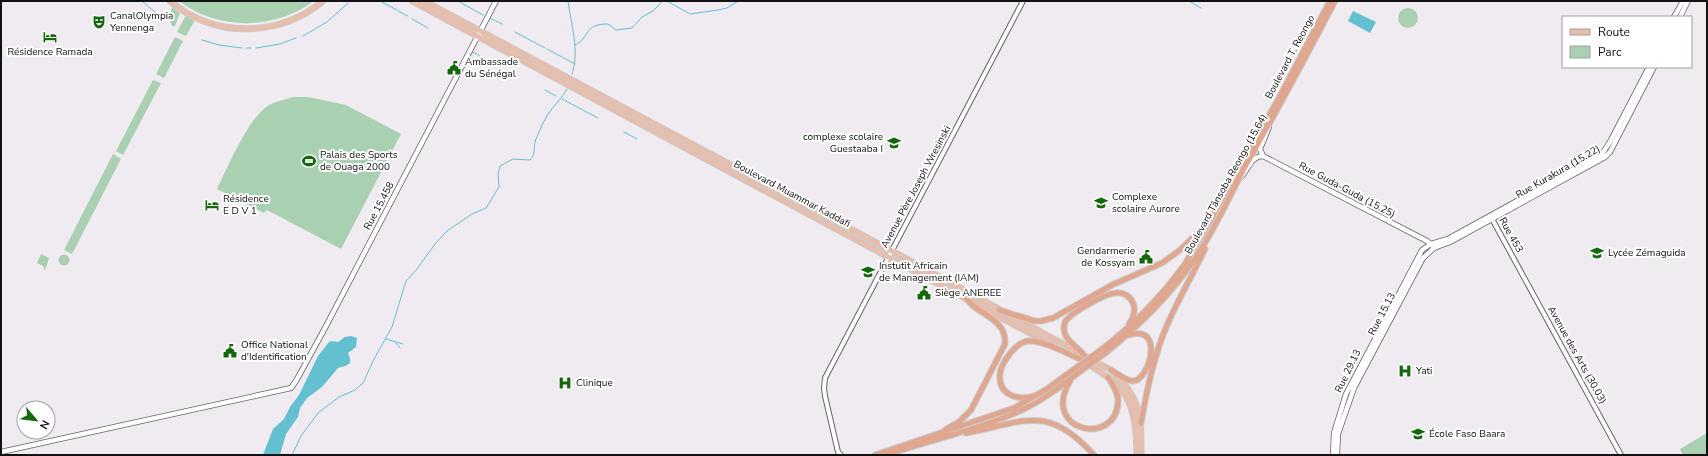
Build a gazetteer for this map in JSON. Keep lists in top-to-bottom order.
{
  "streets": {
    "highway": ["Boulevard T. Reongo", "Boulevard Tânsoba Reongo (15.64)"],
    "main road": [
      "Rue Kurakura (15.22)",
      "Rue Guda-Guda (15.25)",
      "Boulevard Muammar Kaddafi",
      "Rue 15.458",
      "Rue 15.13",
      "Rue 29.13"
    ],
    "street": ["Avenue Père Joseph Wresinski", "Rue 453", "Avenue des Arts (30.03)"]
  },
  "crossings": [
    ["Boulevard T. Reongo", "Boulevard Tânsoba Reongo (15.64)"],
    ["Rue Kurakura (15.22)", "Rue 453"],
    ["Rue Kurakura (15.22)", "Rue 15.13"],
    ["Avenue Père Joseph Wresinski", "Boulevard Muammar Kaddafi"],
    ["Rue Guda-Guda (15.25)", "Rue 15.13"],
    ["Rue Guda-Guda (15.25)", "Rue 29.13"],
    ["Boulevard Muammar Kaddafi", "Rue 15.458"],
    ["Rue 453", "Rue 15.13"],
    ["Rue 453", "Avenue des Arts (30.03)"],
    ["Rue 15.13", "Rue 29.13"]
  ],
  "places": {
    "theatre": ["CanalOlympia Yennenga"],
    "hotel": ["Résidence Ramada", "Résidence E D V 1"],
    "public building": [
      "Ambassade du Sénégal",
      "Gendarmerie de Kossyam",
      "Siège ANEREE",
      "Office National d'Identification"
    ],
    "school or university": [
      "complexe scolaire Guestaaba I",
      "Complexe scolaire Aurore",
      "Lycée Zémaguida",
      "Instutit Africain de Management (IAM)",
      "École Faso Baara"
    ],
    "sports": ["Palais des Sports de Ouaga 2000"],
    "hospital": ["Yati", "Clinique"]
  },
  "legend": ["Route", "Parc"],
  "north": "bottom right"
}
